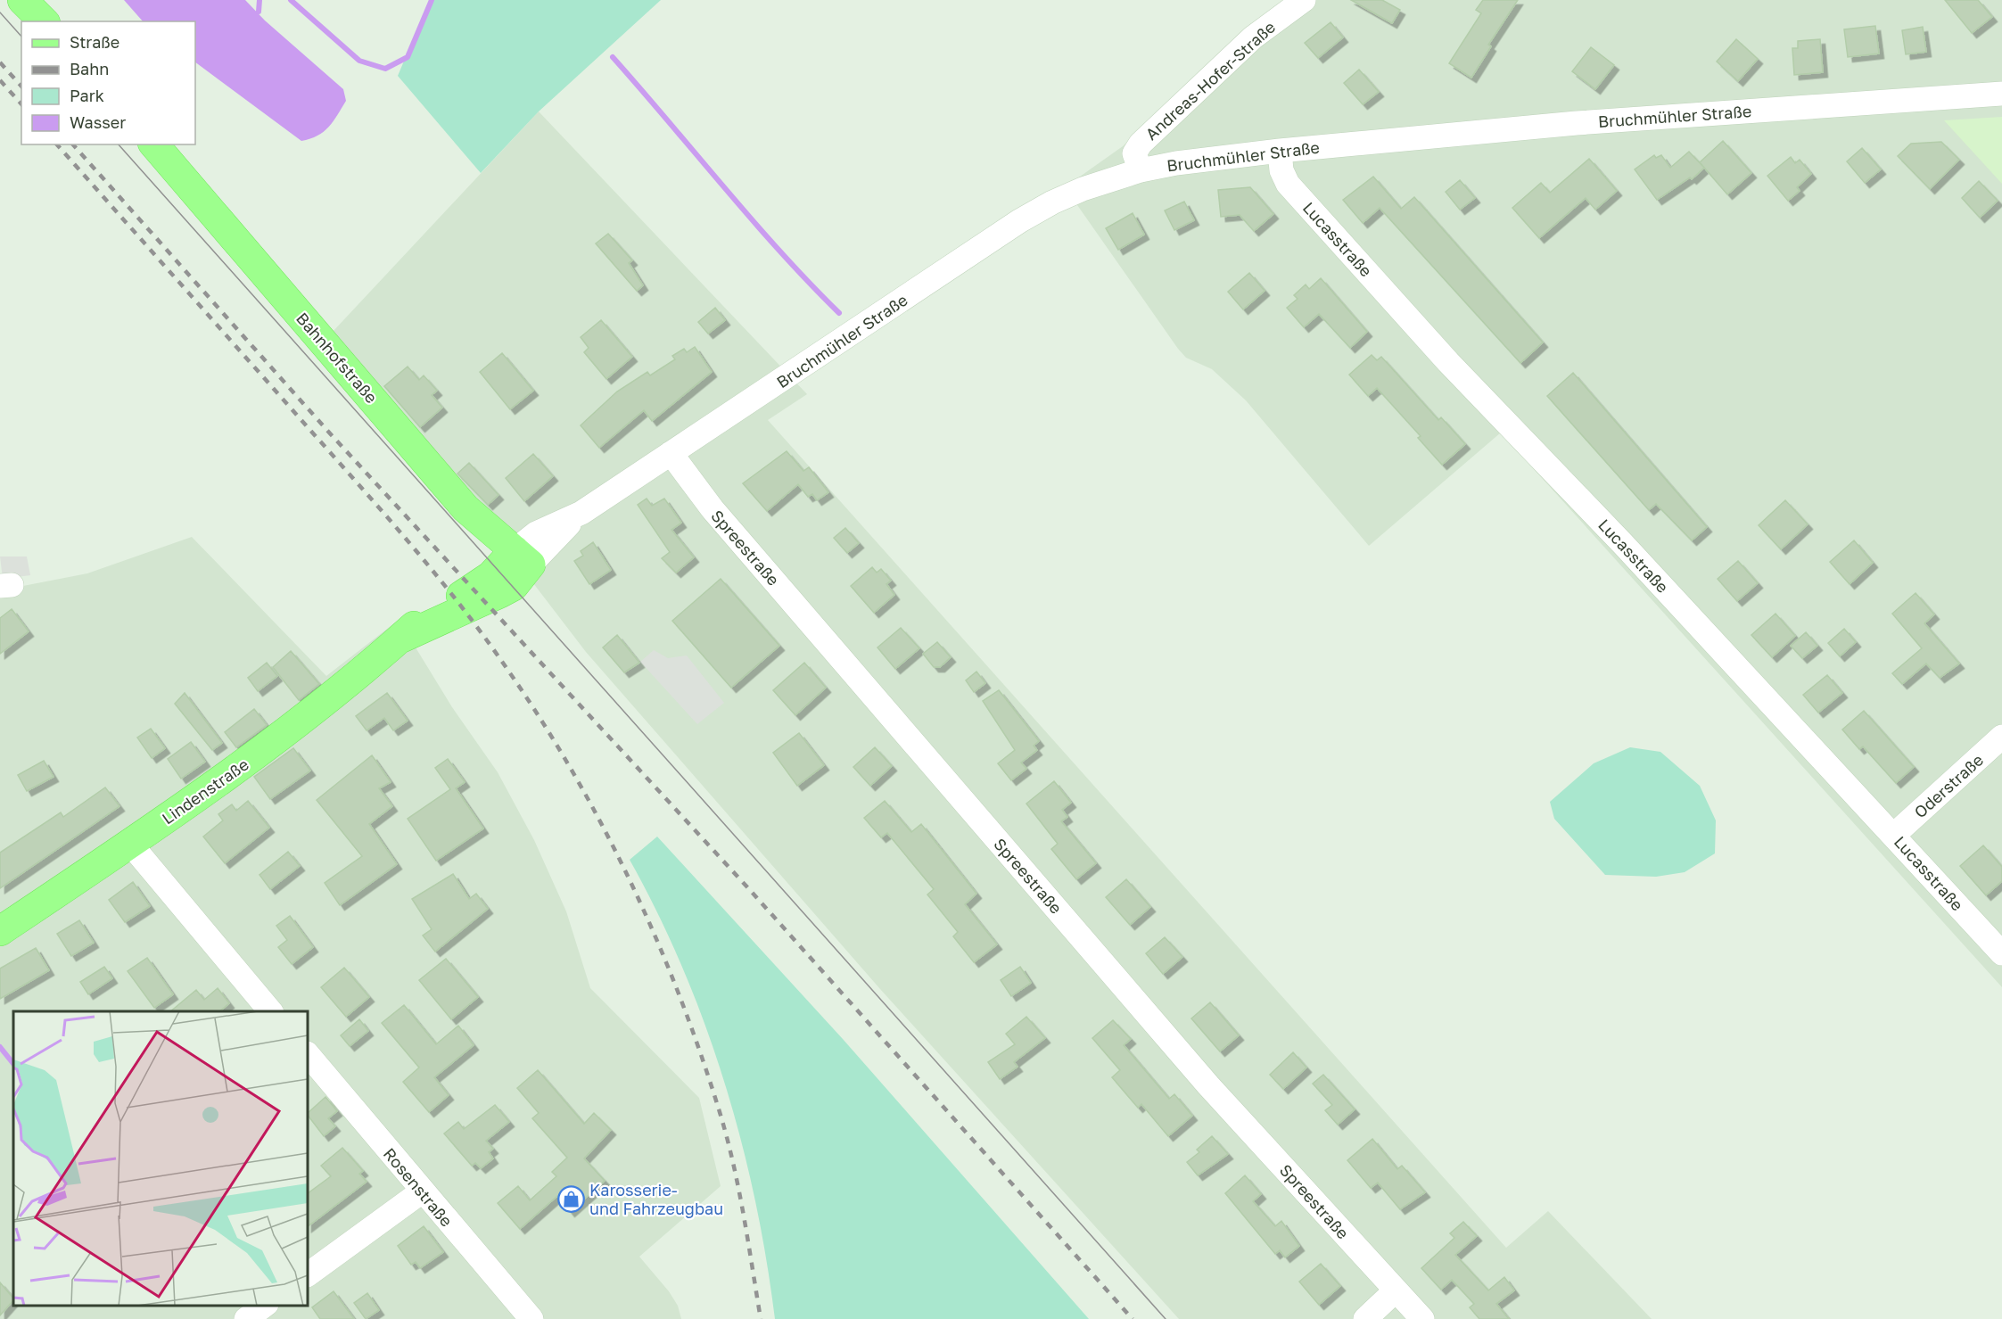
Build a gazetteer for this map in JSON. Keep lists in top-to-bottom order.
{
  "streets": {
    "main road": ["Bahnhofstraße", "Lindenstraße"],
    "street": [
      "Andreas-Hofer-Straße",
      "Bruchmühler Straße",
      "Lucasstraße",
      "Spreestraße",
      "Oderstraße",
      "Rosenstraße"
    ]
  },
  "crossings": [
    ["Andreas-Hofer-Straße", "Bruchmühler Straße"],
    ["Bruchmühler Straße", "Lucasstraße"],
    ["Bruchmühler Straße", "Bahnhofstraße"],
    ["Bruchmühler Straße", "Spreestraße"],
    ["Bruchmühler Straße", "Lindenstraße"],
    ["Lucasstraße", "Oderstraße"],
    ["Bahnhofstraße", "Lindenstraße"]
  ],
  "places": {
    "shop": ["Karosserie- und Fahrzeugbau"]
  },
  "legend": [
    "Straße",
    "Bahn",
    "Park",
    "Wasser"
  ]
}
